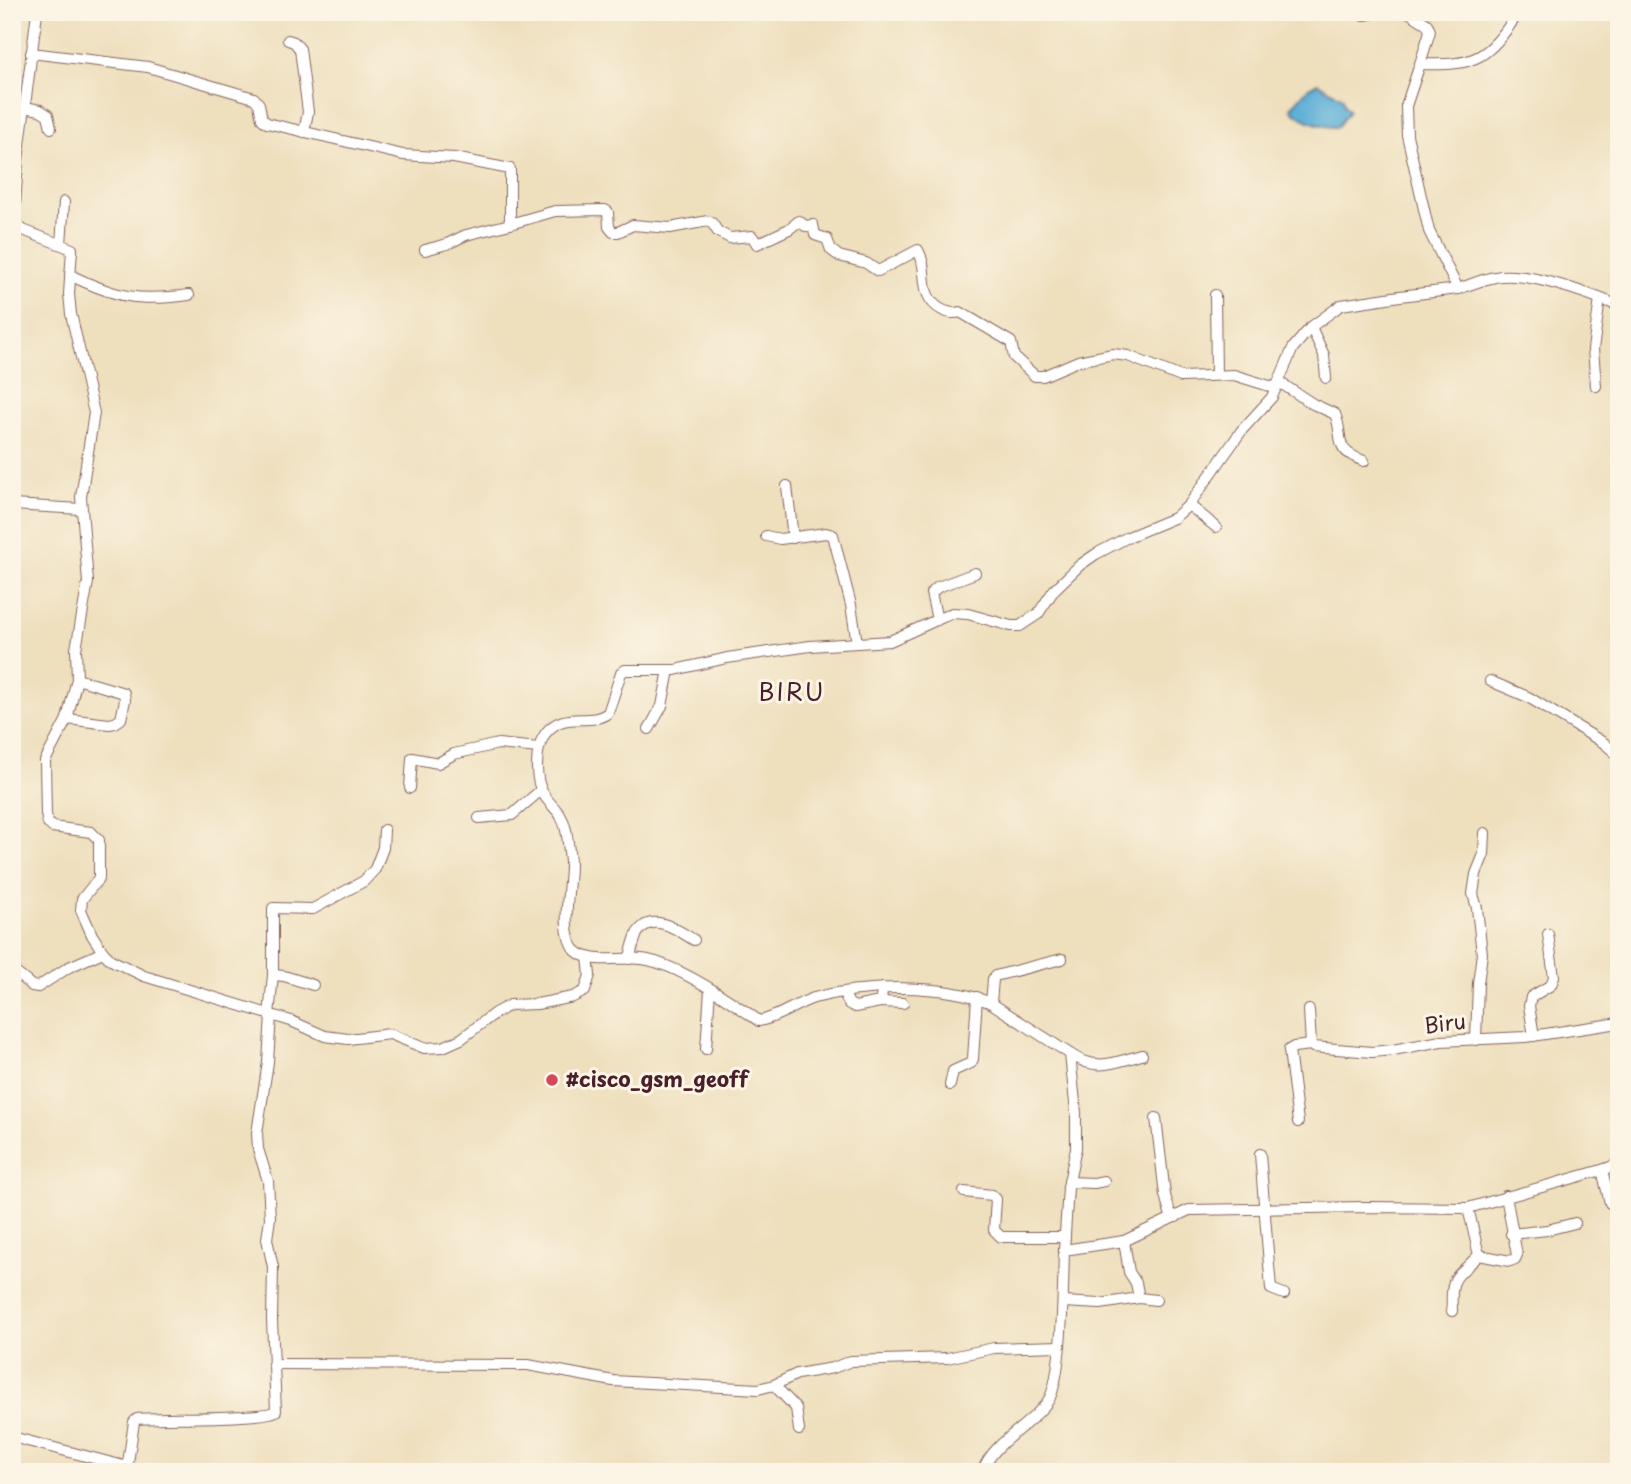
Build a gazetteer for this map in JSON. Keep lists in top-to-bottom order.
{
  "streets": {
    "street": ["Biru"]
  },
  "districts": ["BIRU"],
  "places": ["#cisco_gsm_geoff"]
}
